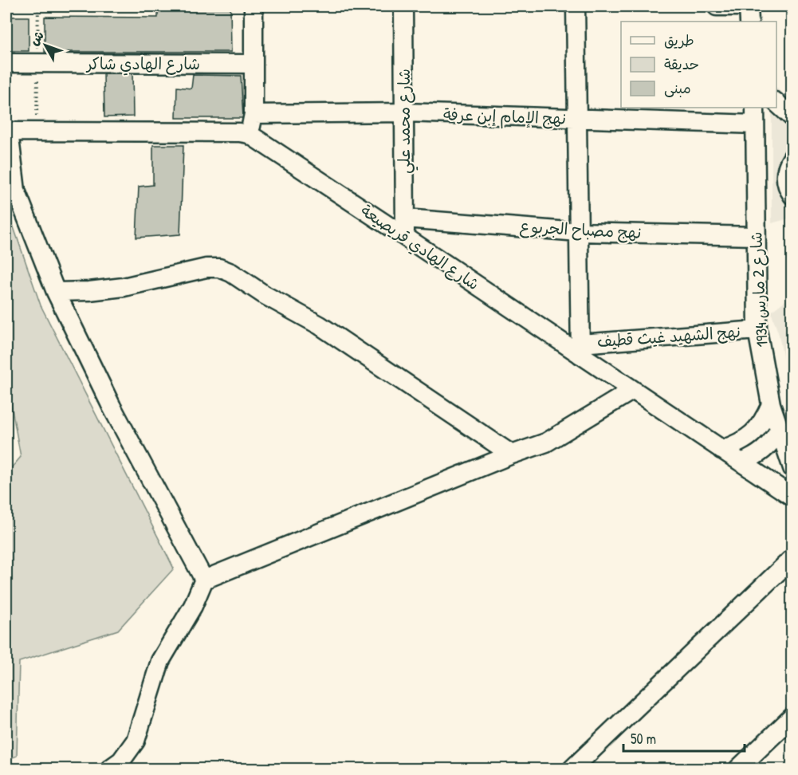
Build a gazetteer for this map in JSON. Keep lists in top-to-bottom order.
{
  "streets": {
    "street": [
      "شارع الهادي شاكر",
      "نهج الإمام إبن عرفة",
      "شارع محمد علي",
      "نهج مصباح الجربوع",
      "شارع الهادي قريصيعة",
      "شارع 2 مارس 1934",
      "نهج الشهيد غيث قطيف"
    ]
  },
  "crossings": [
    ["نهج الإمام إبن عرفة", "شارع محمد علي"],
    ["نهج الإمام إبن عرفة", "شارع 2 مارس 1934"],
    ["شارع محمد علي", "نهج مصباح الجربوع"],
    ["شارع محمد علي", "شارع الهادي قريصيعة"],
    ["نهج مصباح الجربوع", "شارع 2 مارس 1934"],
    ["شارع الهادي قريصيعة", "نهج الشهيد غيث قطيف"],
    ["شارع 2 مارس 1934", "نهج الشهيد غيث قطيف"]
  ],
  "legend": ["طريق", "حديقة", "مبنى"],
  "scale_bar": "50 m",
  "north": "top left"
}
